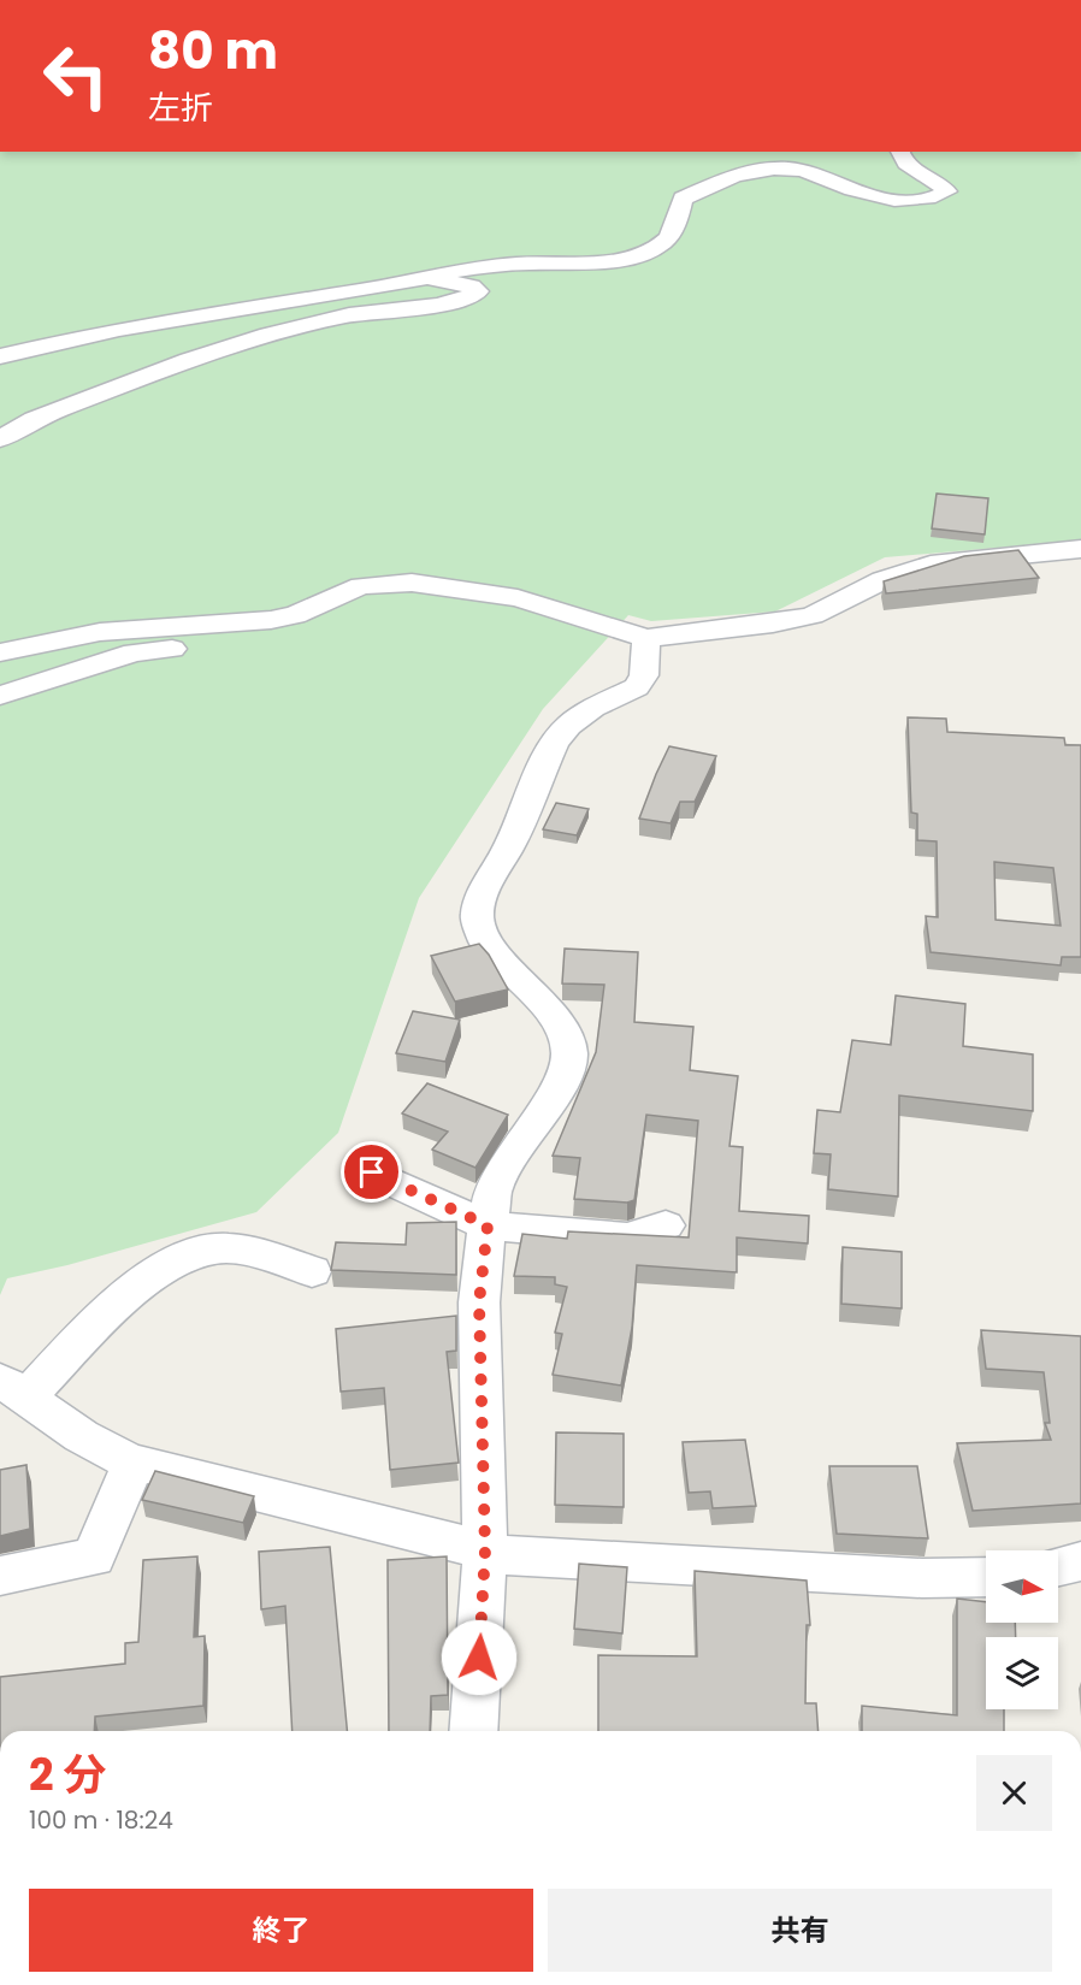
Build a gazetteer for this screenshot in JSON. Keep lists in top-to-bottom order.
{
  "north": "right",
  "page": {
    "turn": ["80 m", "左折"],
    "heading": ["2 分", "100 m · 18:24"],
    "buttons": ["終了", "共有"]
  }
}
